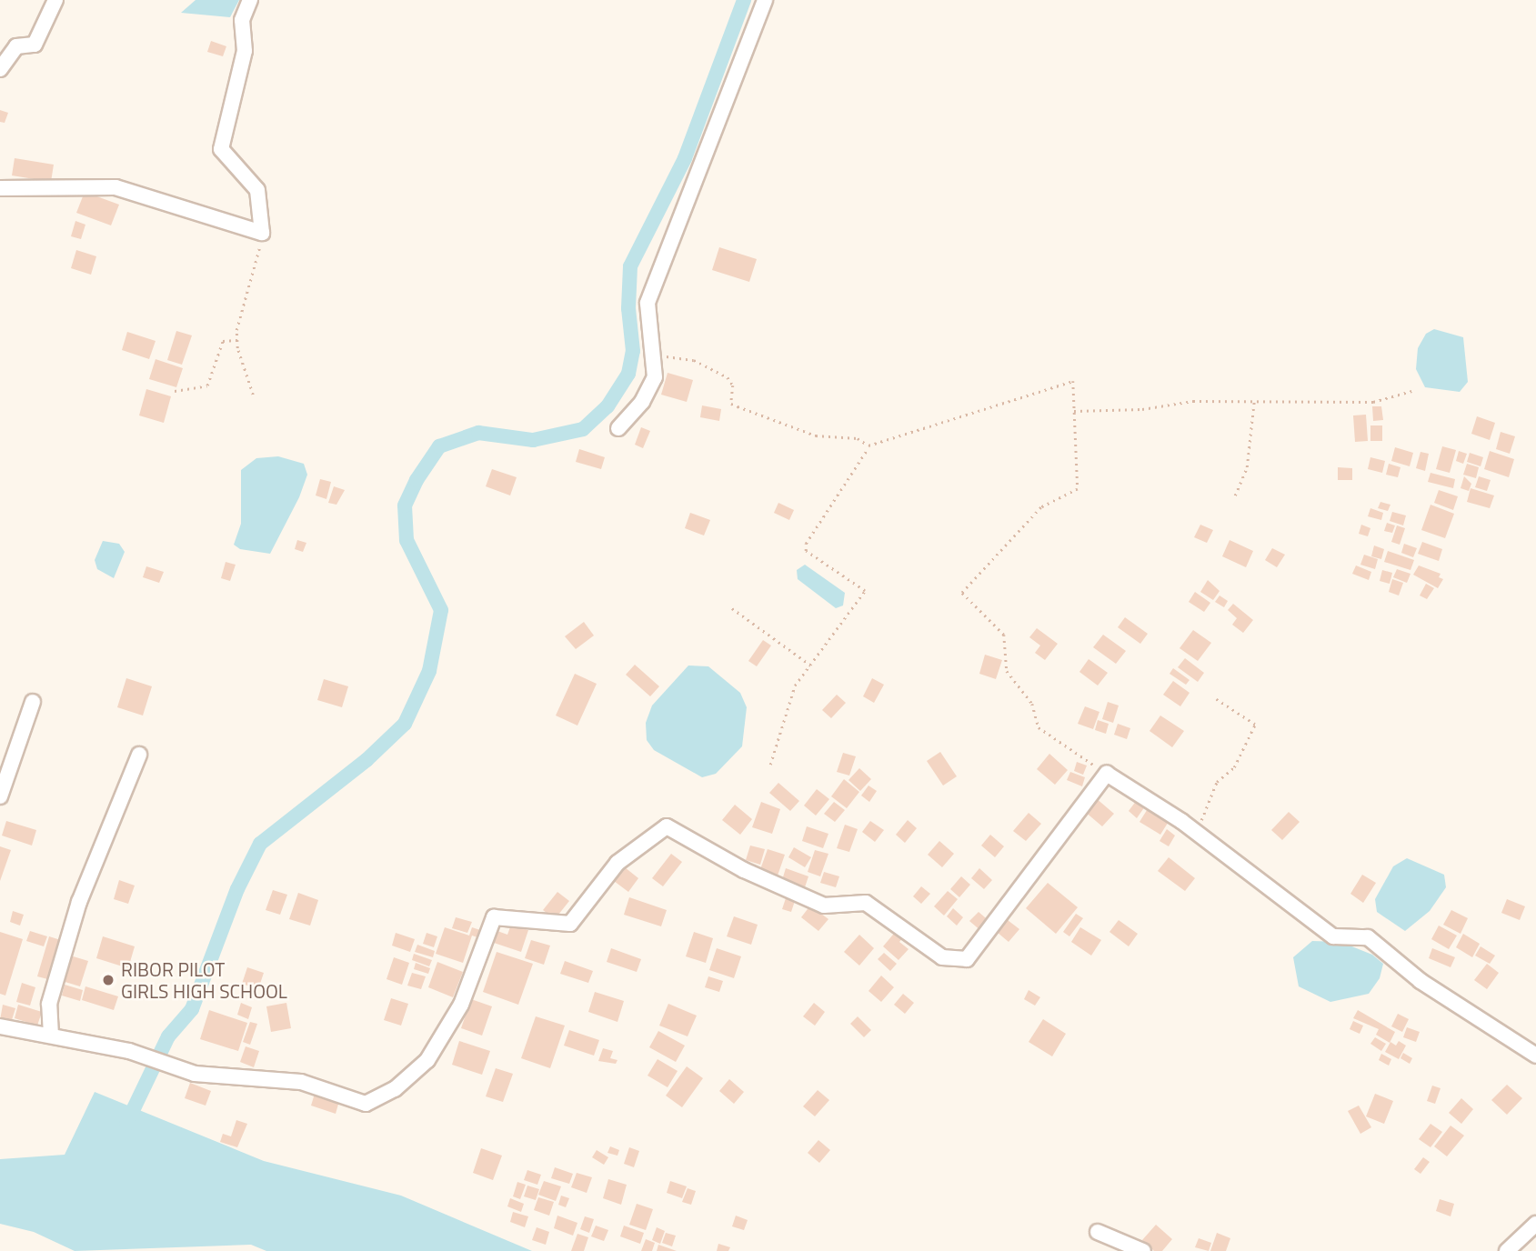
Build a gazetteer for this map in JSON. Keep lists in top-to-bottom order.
{
  "places": ["RIBOR PILOT GIRLS HIGH SCHOOL"]
}
